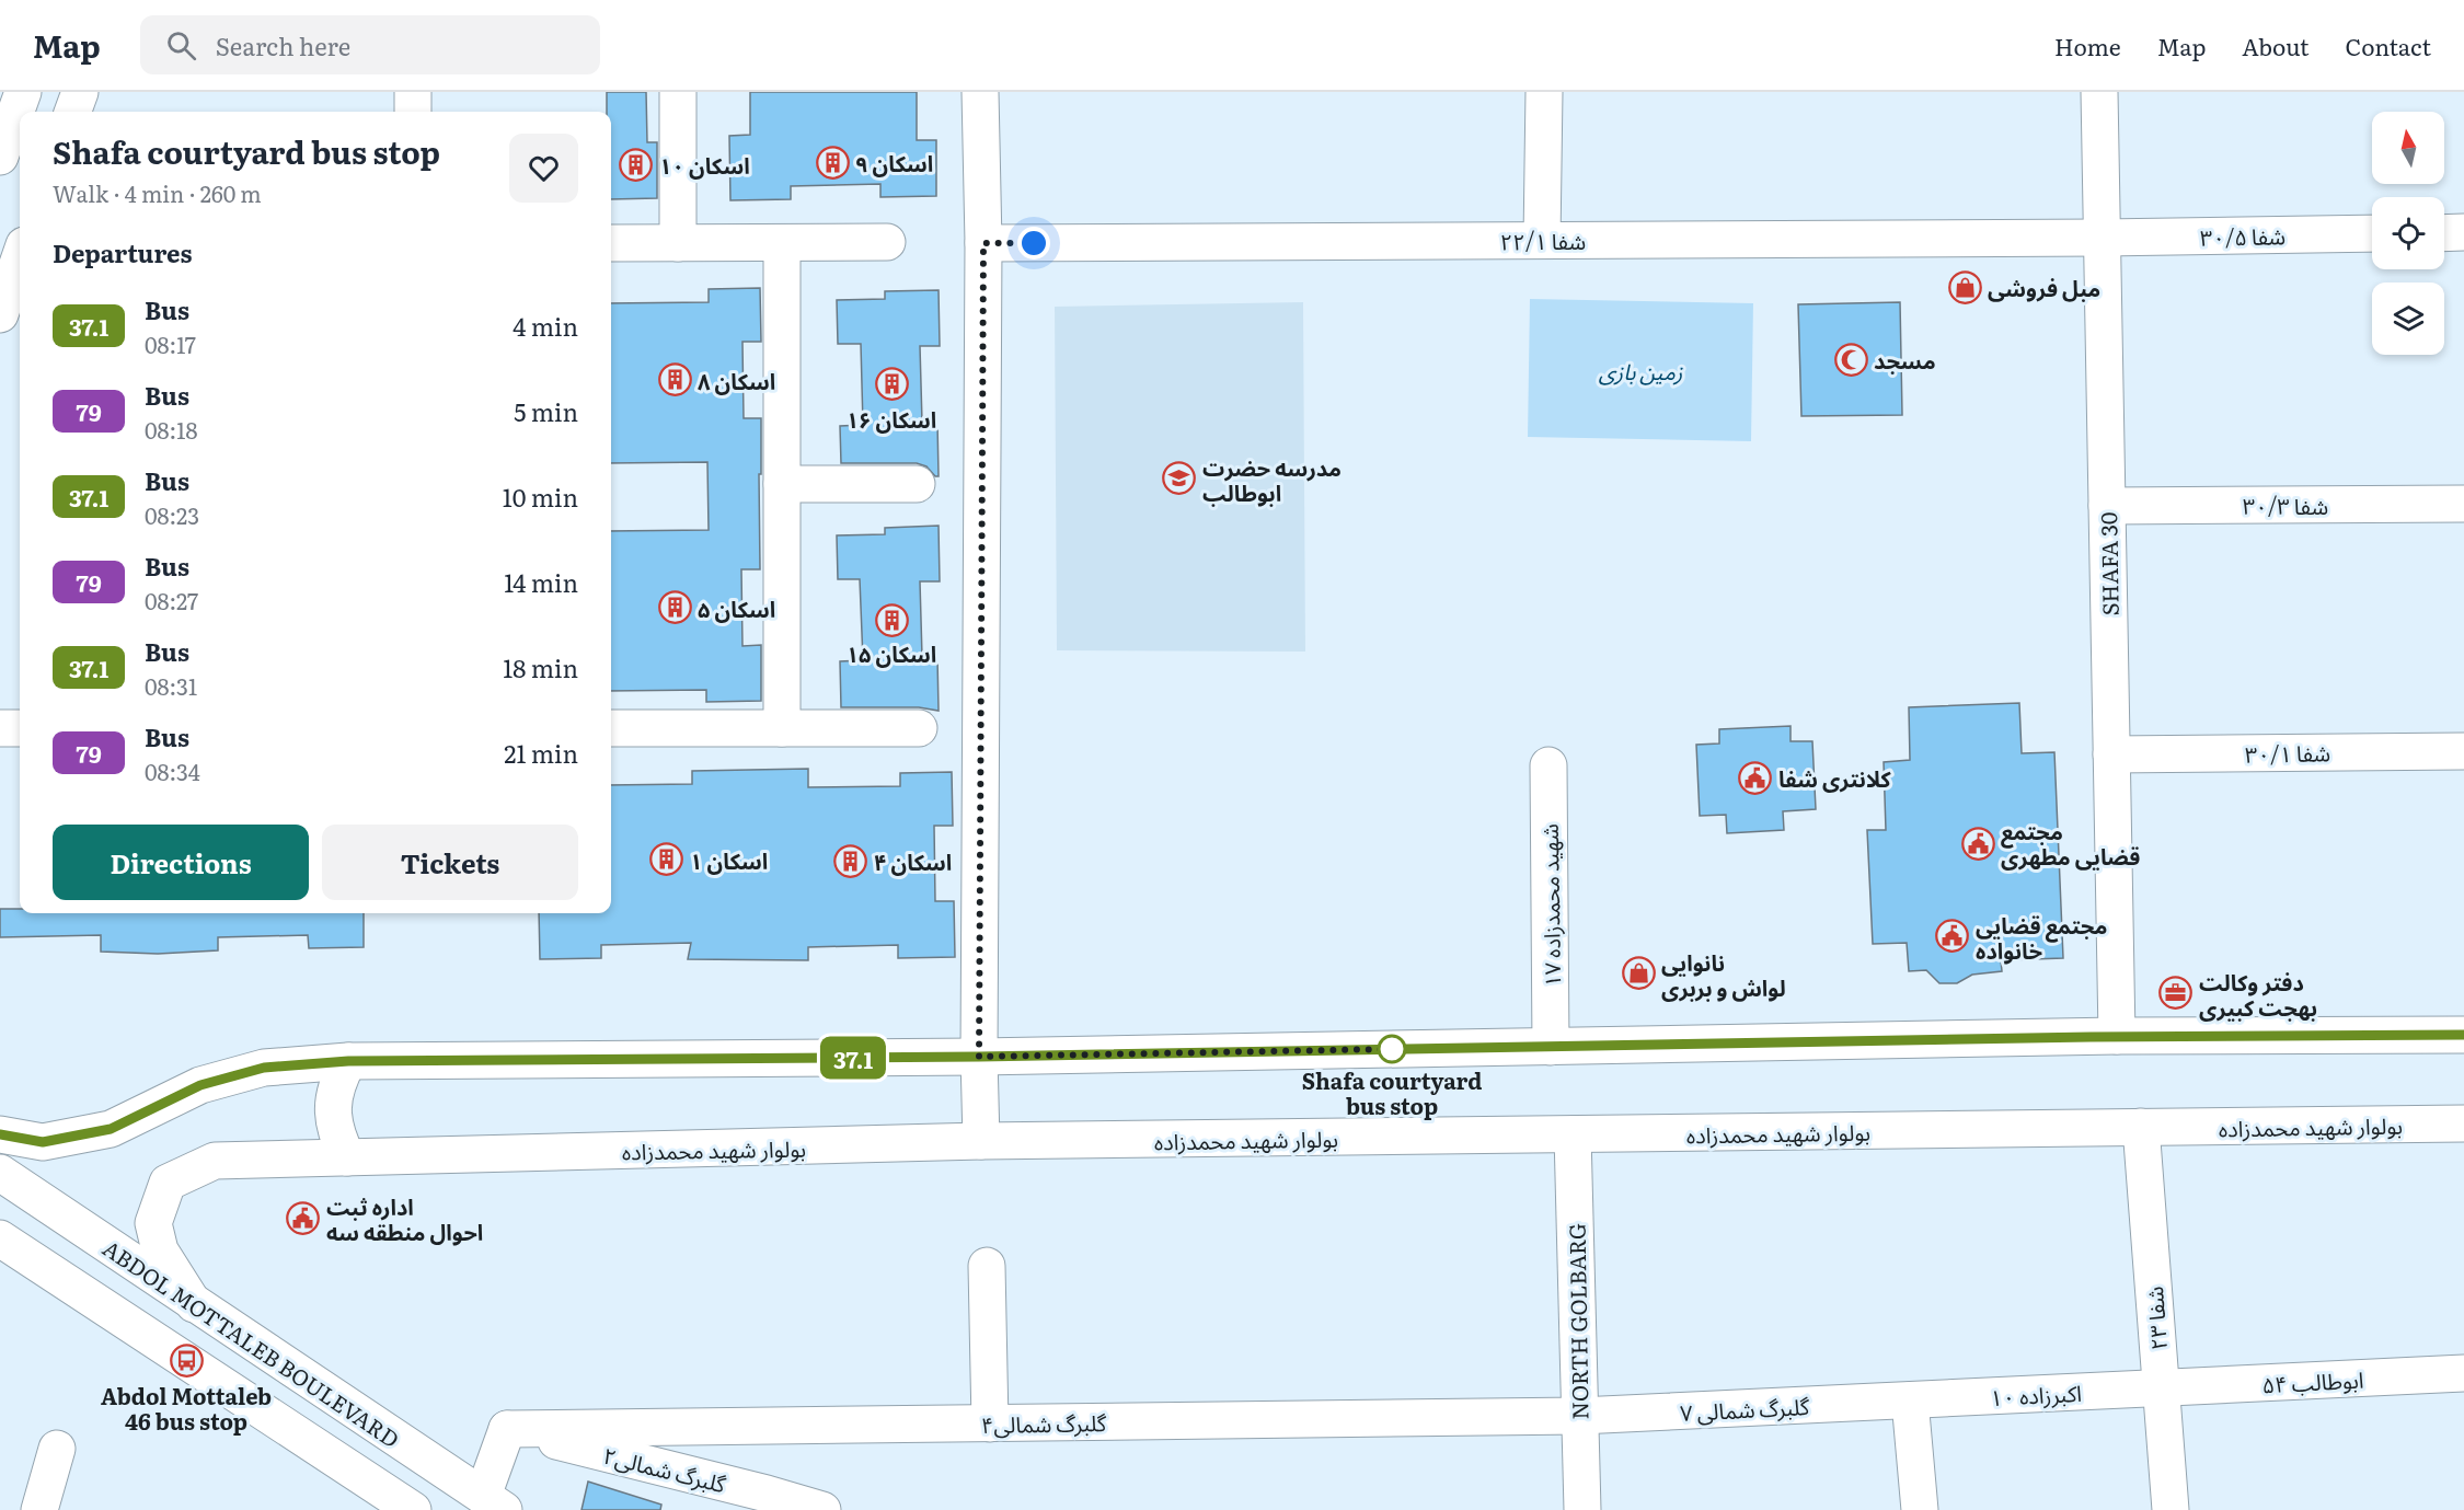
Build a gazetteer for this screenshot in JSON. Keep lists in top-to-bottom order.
{
  "streets": {
    "street": [
      "۳۰/۵ شفا",
      "۲۲/۱ شفا",
      "۳۰/۳ شفا",
      "SHAFA 30",
      "شفا ۳۰/۱",
      "شهید محمدزاده ۱۷",
      "بولوار شهید محمدزاده",
      "شفا ۲۳",
      "NORTH GOLBARG",
      "ABDOL MOTTALEB BOULEVARD",
      "ابوطالب ۵۴",
      "اکبرزاده ۱۰",
      "گلبرگ شمالی ۷",
      "گلبرگ شمالی۴",
      "گلبرگ شمالی۲"
    ]
  },
  "crossings": [
    ["۳۰/۵ شفا", "۲۲/۱ شفا"],
    ["۳۰/۵ شفا", "SHAFA 30"],
    ["۲۲/۱ شفا", "SHAFA 30"],
    ["۳۰/۳ شفا", "SHAFA 30"],
    ["SHAFA 30", "شفا ۳۰/۱"],
    ["بولوار شهید محمدزاده", "شفا ۲۳"],
    ["بولوار شهید محمدزاده", "NORTH GOLBARG"],
    ["بولوار شهید محمدزاده", "ABDOL MOTTALEB BOULEVARD"],
    ["شفا ۲۳", "ابوطالب ۵۴"],
    ["شفا ۲۳", "اکبرزاده ۱۰"],
    ["NORTH GOLBARG", "گلبرگ شمالی ۷"],
    ["NORTH GOLBARG", "گلبرگ شمالی۴"],
    ["ابوطالب ۵۴", "اکبرزاده ۱۰"],
    ["اکبرزاده ۱۰", "گلبرگ شمالی ۷"],
    ["گلبرگ شمالی ۷", "گلبرگ شمالی۴"],
    ["گلبرگ شمالی۴", "گلبرگ شمالی۲"]
  ],
  "parks": ["زمین بازی"],
  "places": {
    "building": [
      "اسکان ۹",
      "اسکان ۱۰",
      "اسکان ۸",
      "اسکان ۱۶",
      "اسکان ۵",
      "اسکان ۱۵",
      "اسکان ۱",
      "اسکان ۴"
    ],
    "shop": ["مبل فروشی", "نانوایی لواش و بربری"],
    "mosque": ["مسجد"],
    "school or university": ["مدرسه حضرت ابوطالب"],
    "public building": [
      "کلانتری شفا",
      "مجتمع قضایی مطهری",
      "مجتمع قضایی خانواده",
      "اداره ثبت احوال منطقه سه"
    ],
    "office": ["دفتر وکالت بهجت کبیری"],
    "other": ["Shafa courtyard bus stop"],
    "bus stop": ["Abdol Mottaleb 46 bus stop"]
  },
  "lines": ["bus line 37.1"],
  "north": "top",
  "page": {
    "header": "Map",
    "search": "Search here",
    "nav": [
      "Home",
      "Map",
      "About",
      "Contact"
    ],
    "on_map": "37.1",
    "heading": [
      ["Shafa courtyard bus stop", "Walk · 4 min · 260 m"],
      "Departures"
    ],
    "list": [
      {
        "mark": "37.1",
        "name": "Bus",
        "note": "08:17",
        "value": "4 min"
      },
      {
        "mark": "79",
        "name": "Bus",
        "note": "08:18",
        "value": "5 min"
      },
      {
        "mark": "37.1",
        "name": "Bus",
        "note": "08:23",
        "value": "10 min"
      },
      {
        "mark": "79",
        "name": "Bus",
        "note": "08:27",
        "value": "14 min"
      },
      {
        "mark": "37.1",
        "name": "Bus",
        "note": "08:31",
        "value": "18 min"
      },
      {
        "mark": "79",
        "name": "Bus",
        "note": "08:34",
        "value": "21 min"
      }
    ],
    "buttons": ["Directions", "Tickets"]
  }
}
